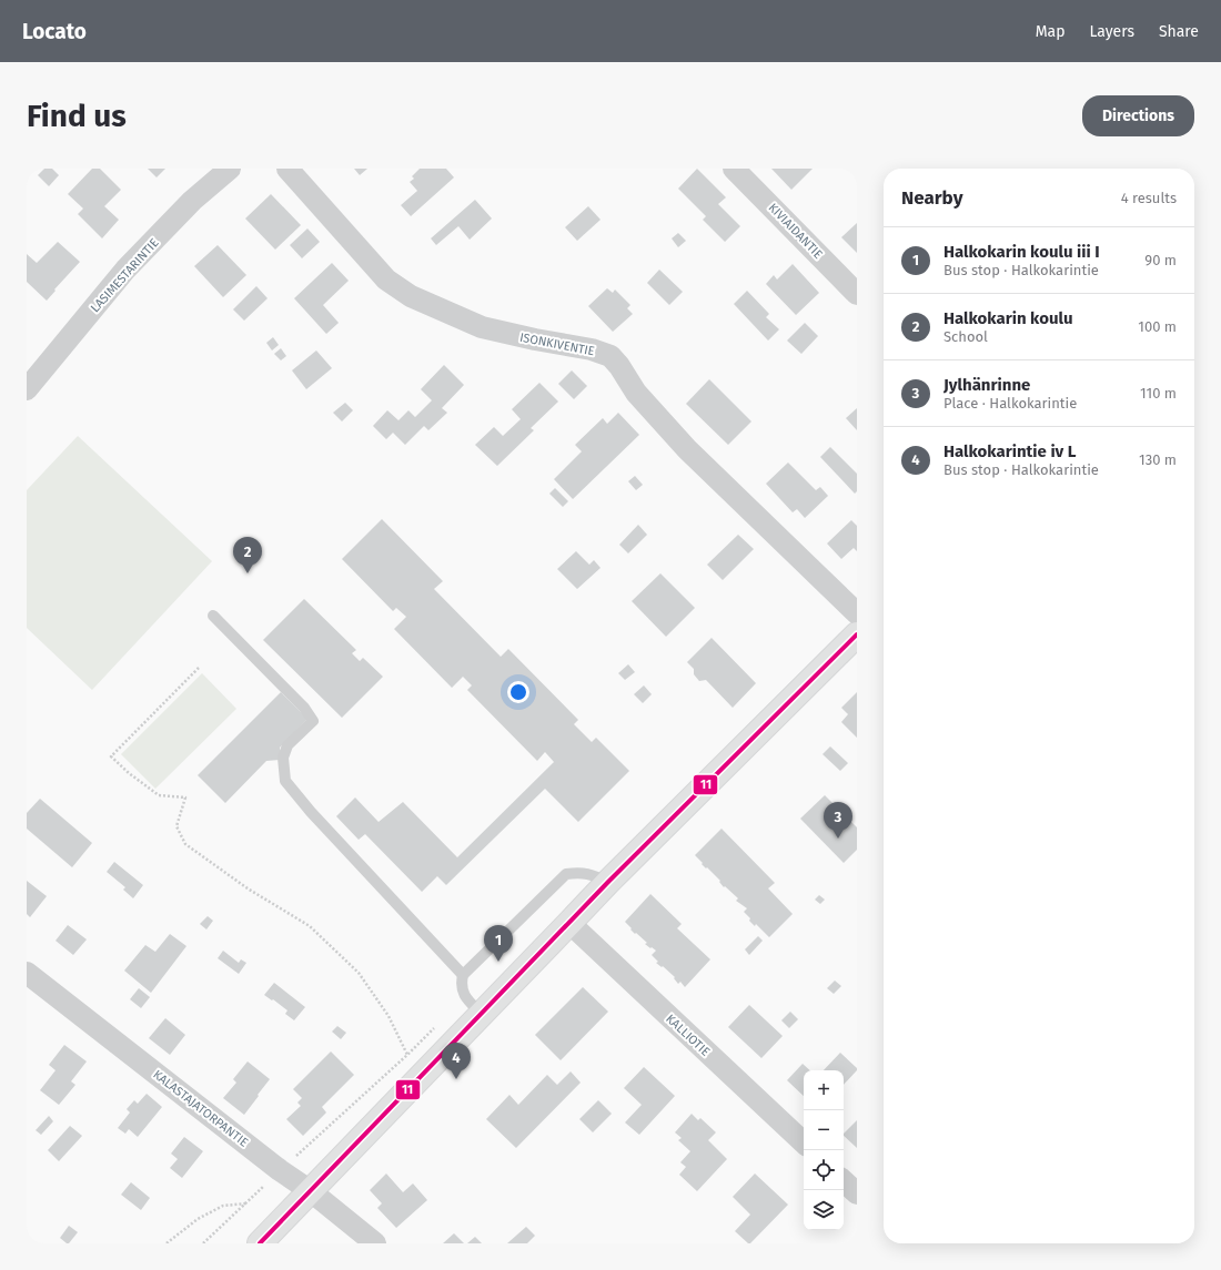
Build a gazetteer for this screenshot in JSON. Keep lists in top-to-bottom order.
{
  "streets": {
    "street": [
      "KIVIAIDANTIE",
      "LASIMESTARINTIE",
      "ISONKIVENTIE",
      "KALLIOTIE",
      "KALASTAJATORPANTIE"
    ]
  },
  "lines": ["transit line 11"],
  "page": {
    "header": "Locato",
    "nav": ["Map", "Layers", "Share"],
    "buttons": "Directions",
    "title": "Find us",
    "heading": ["Nearby", "4 results"],
    "list": [
      {
        "mark": "1",
        "name": "Halkokarin koulu iii I",
        "note": "Bus stop · Halkokarintie",
        "value": "90 m"
      },
      {
        "mark": "2",
        "name": "Halkokarin koulu",
        "note": "School",
        "value": "100 m"
      },
      {
        "mark": "3",
        "name": "Jylhänrinne",
        "note": "Place · Halkokarintie",
        "value": "110 m"
      },
      {
        "mark": "4",
        "name": "Halkokarintie iv L",
        "note": "Bus stop · Halkokarintie",
        "value": "130 m"
      }
    ],
    "pins": [
      "2",
      "3",
      "1",
      "4"
    ],
    "map_buttons": ["+", "−"]
  }
}
